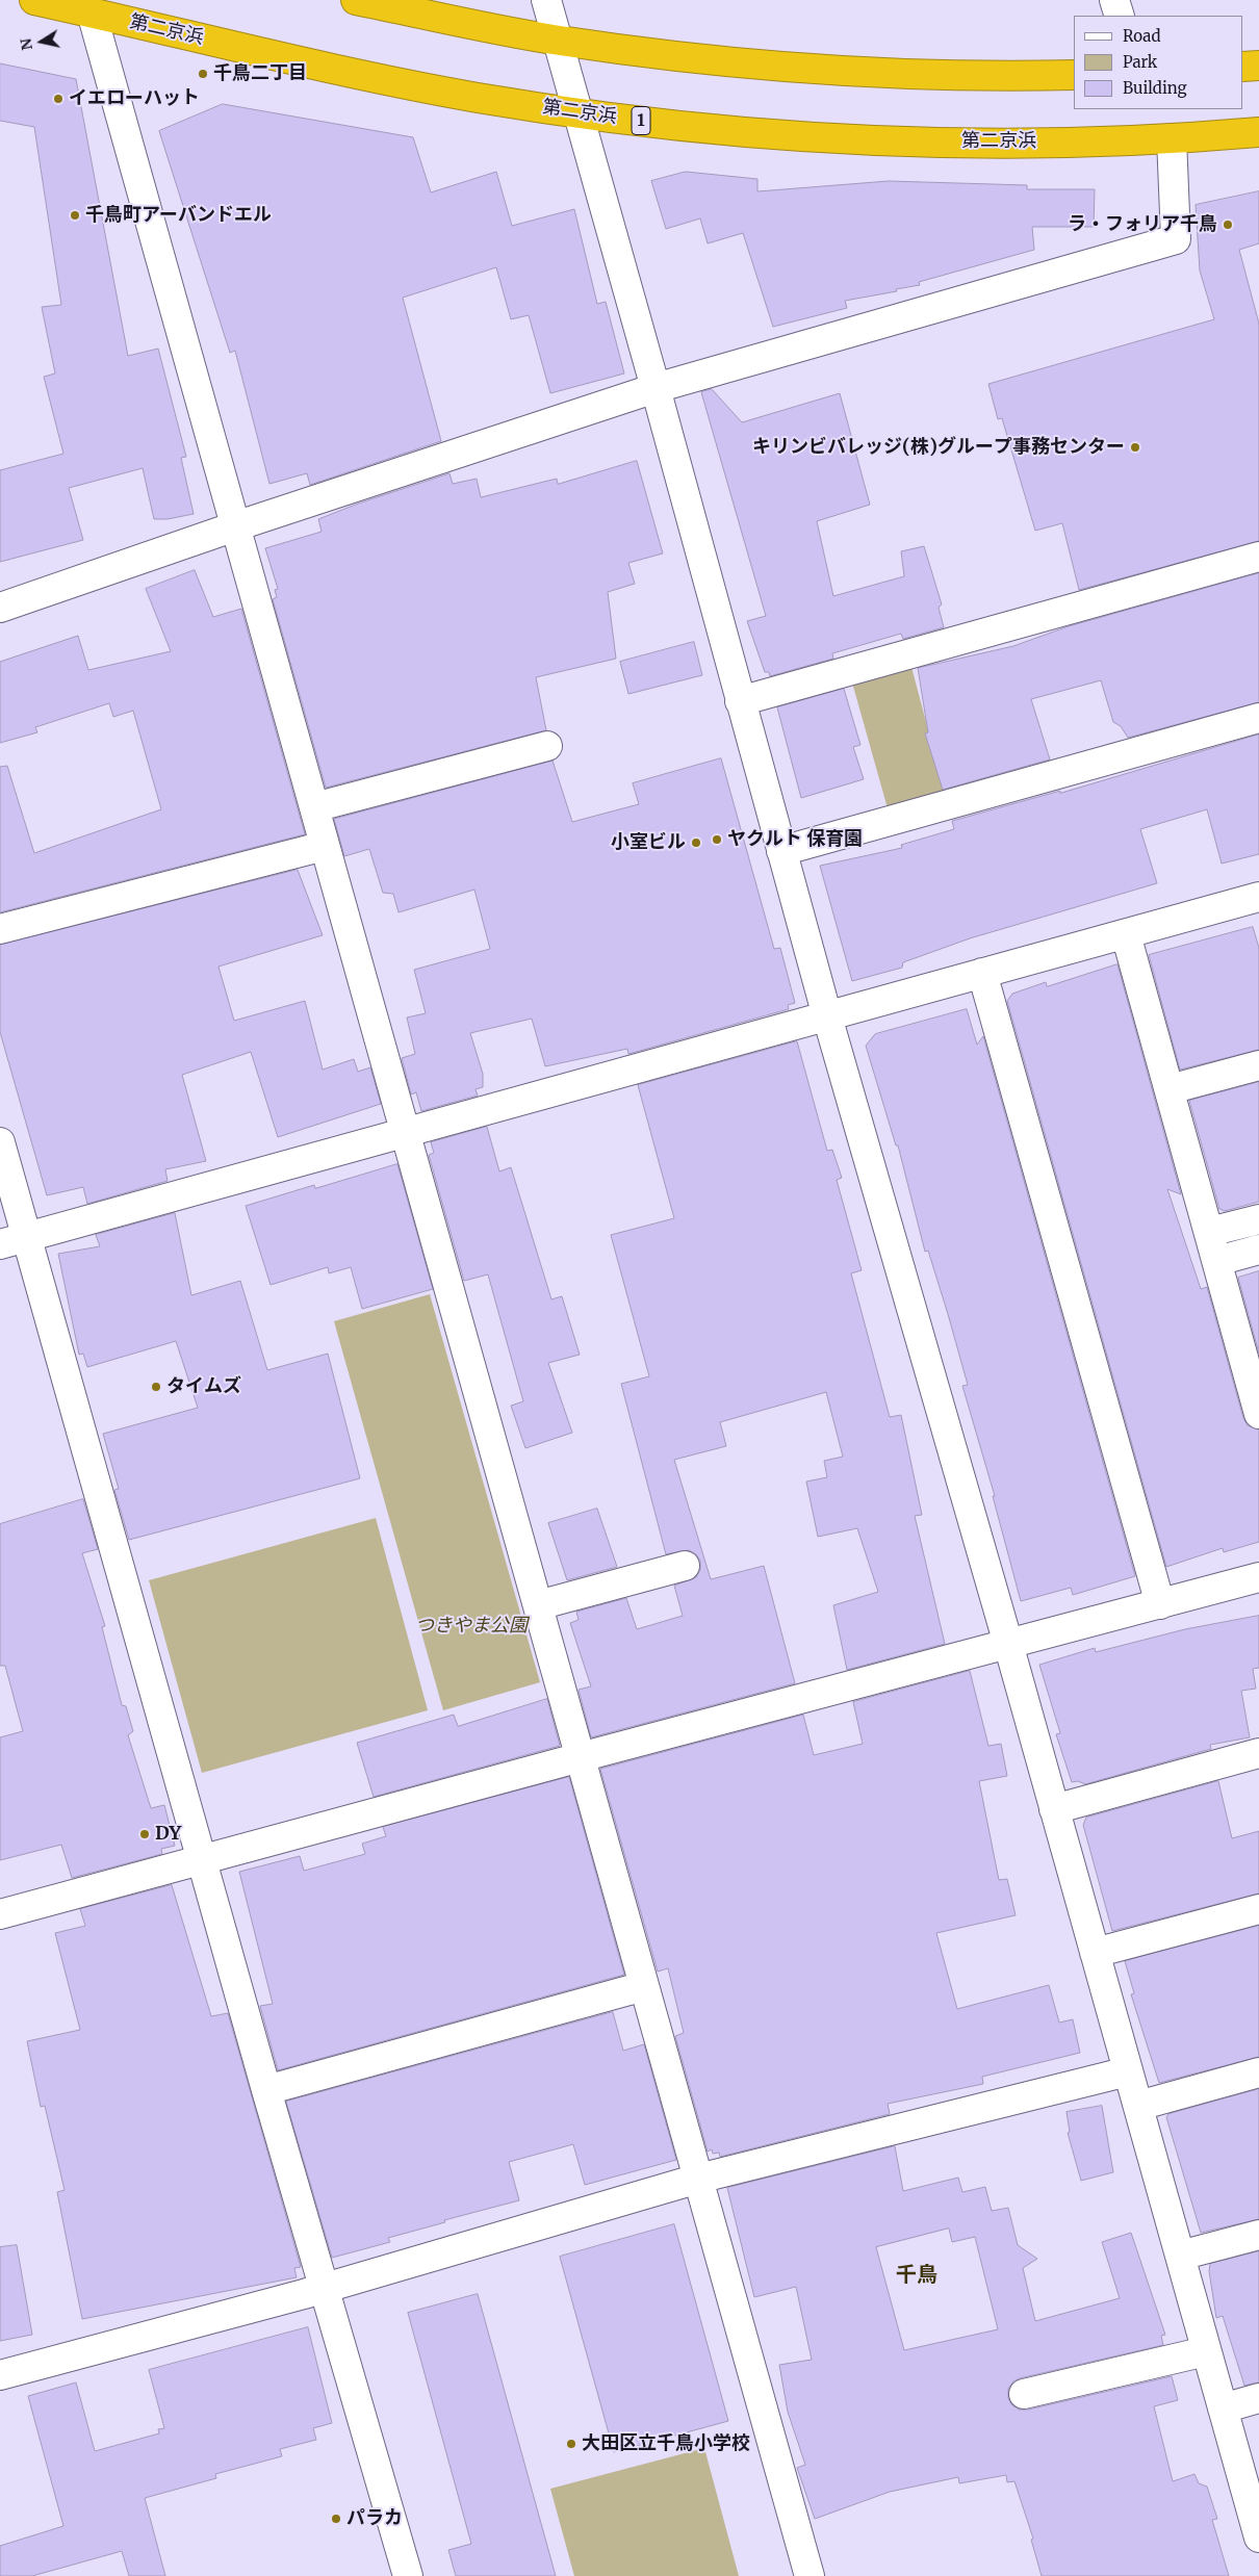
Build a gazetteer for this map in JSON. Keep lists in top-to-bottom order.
{
  "streets": {
    "highway": ["第二京浜", "1"]
  },
  "districts": ["千鳥"],
  "parks": ["つきやま公園"],
  "places": [
    "千鳥二丁目",
    "イエローハット",
    "千鳥町アーバンドエル",
    "ラ・フォリア千鳥",
    "キリンビバレッジ(株)グループ事務センター",
    "ヤクルト 保育園",
    "小室ビル",
    "タイムズ",
    "DY",
    "大田区立千鳥小学校",
    "パラカ"
  ],
  "legend": ["Road", "Park", "Building"],
  "north": "left"
}
